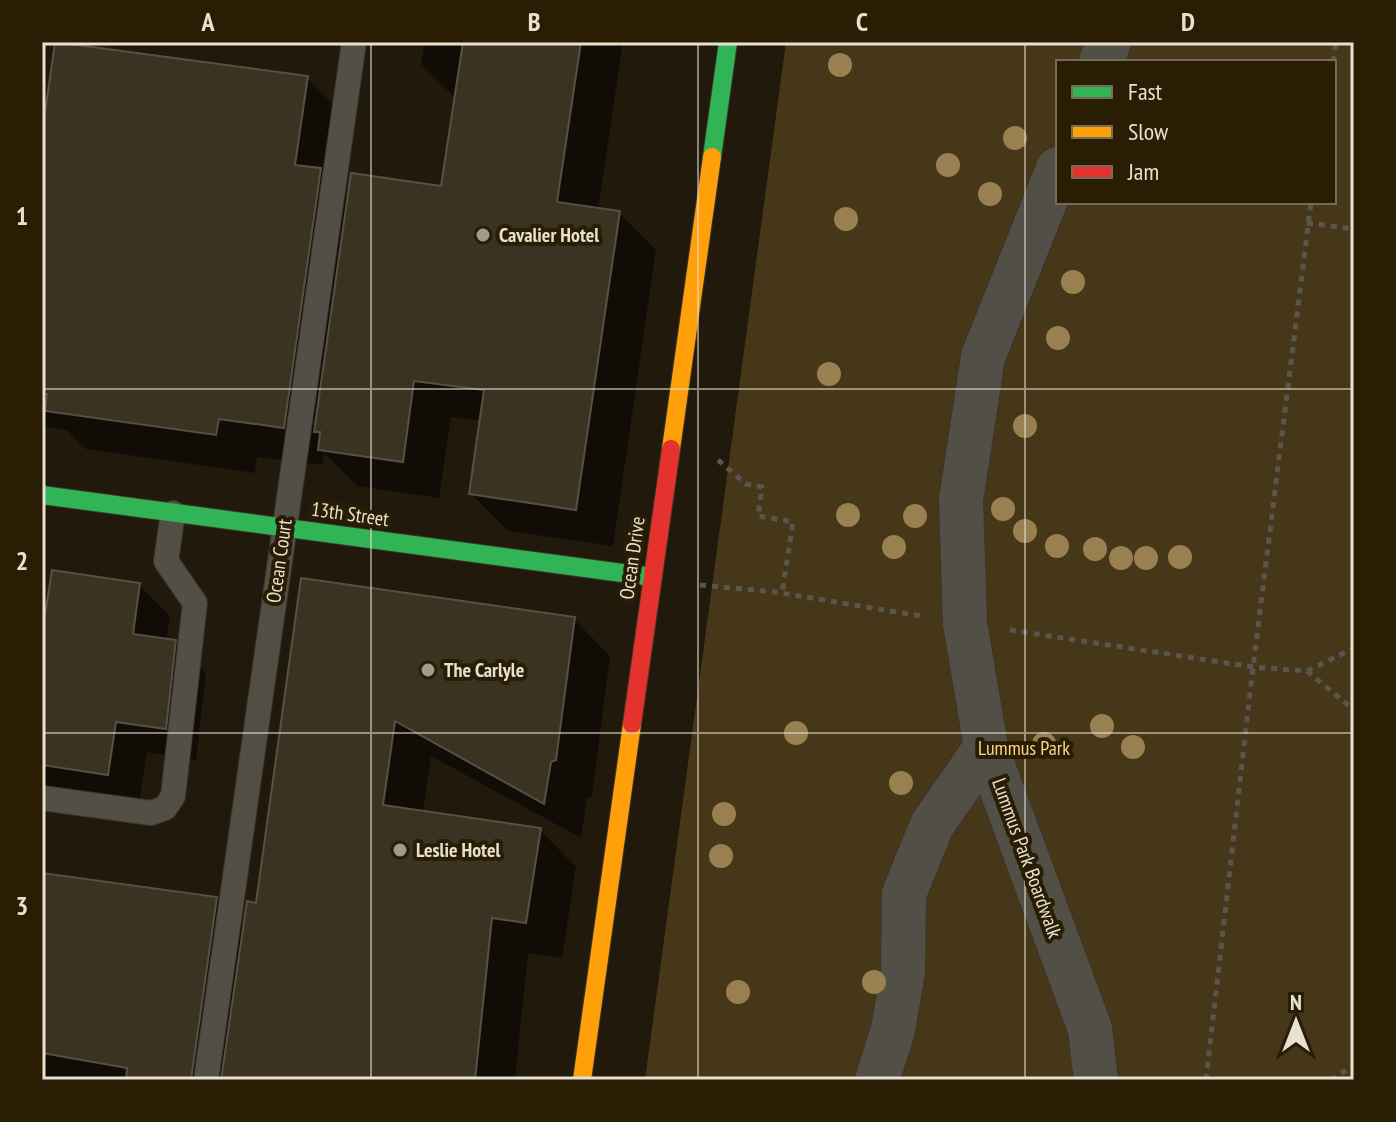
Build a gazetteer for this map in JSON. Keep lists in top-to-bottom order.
{
  "streets": {
    "street": ["13th Street", "Ocean Drive", "Lummus Park Boardwalk"],
    "lane": ["Ocean Court"]
  },
  "crossings": [
    ["13th Street", "Ocean Drive"],
    ["13th Street", "Ocean Court"]
  ],
  "parks": ["Lummus Park"],
  "places": ["Cavalier Hotel", "The Carlyle", "Leslie Hotel"],
  "legend": ["Fast", "Slow", "Jam"],
  "north": "top",
  "grid": {
    "columns": [
      "A",
      "B",
      "C",
      "D"
    ],
    "rows": ["1", "2", "3"]
  }
}
